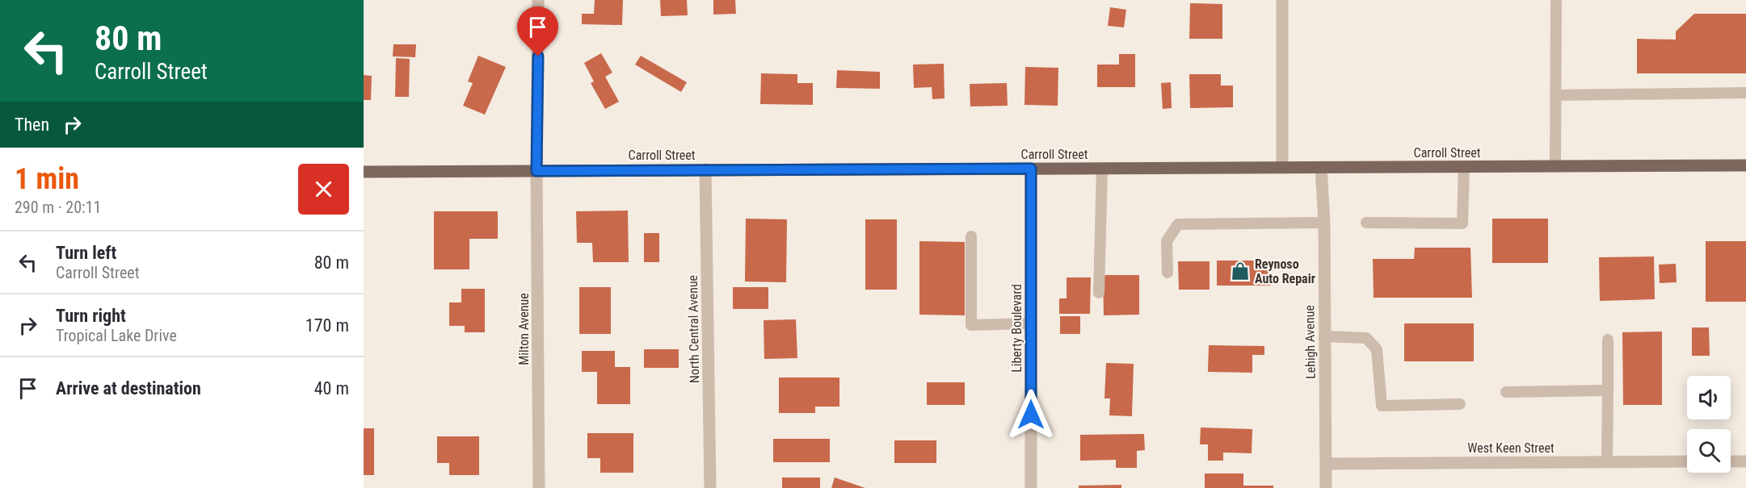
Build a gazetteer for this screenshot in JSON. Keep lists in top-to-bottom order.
{
  "streets": {
    "main road": ["Carroll Street"],
    "street": [
      "Liberty Boulevard",
      "Milton Avenue",
      "North Central Avenue",
      "Lehigh Avenue",
      "West Keen Street"
    ]
  },
  "crossings": [
    ["Carroll Street", "Liberty Boulevard"],
    ["Carroll Street", "Milton Avenue"],
    ["Carroll Street", "North Central Avenue"],
    ["Carroll Street", "Lehigh Avenue"],
    ["Lehigh Avenue", "West Keen Street"]
  ],
  "places": {
    "shop": ["Reynoso Auto Repair"]
  },
  "page": {
    "turn": ["80 m", "Carroll Street"],
    "then": "Then",
    "heading": ["1 min", "290 m · 20:11"],
    "list": [
      {
        "name": "Turn left",
        "note": "Carroll Street",
        "value": "80 m"
      },
      {
        "name": "Turn right",
        "note": "Tropical Lake Drive",
        "value": "170 m"
      },
      {
        "name": "Arrive at destination",
        "value": "40 m"
      }
    ]
  }
}
